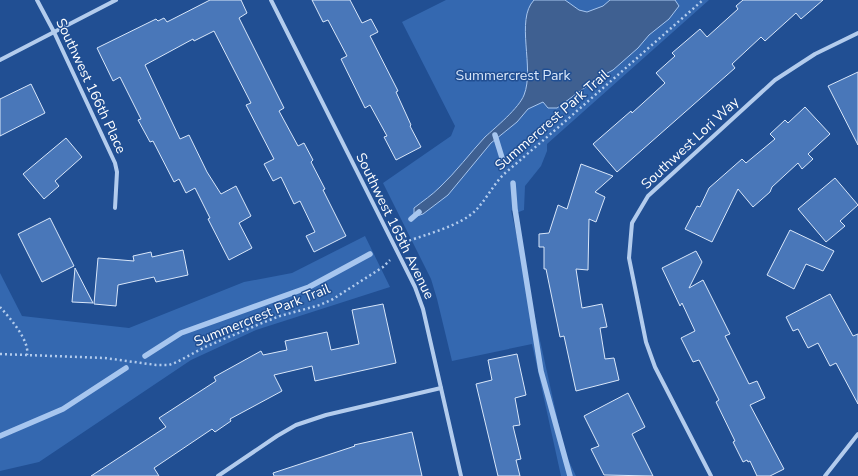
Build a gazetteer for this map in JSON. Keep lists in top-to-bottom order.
{
  "streets": {
    "street": ["Southwest 166th Place", "Southwest Lori Way", "Southwest 165th Avenue"],
    "path": ["Summercrest Park Trail"]
  },
  "parks": ["Summercrest Park"]
}
